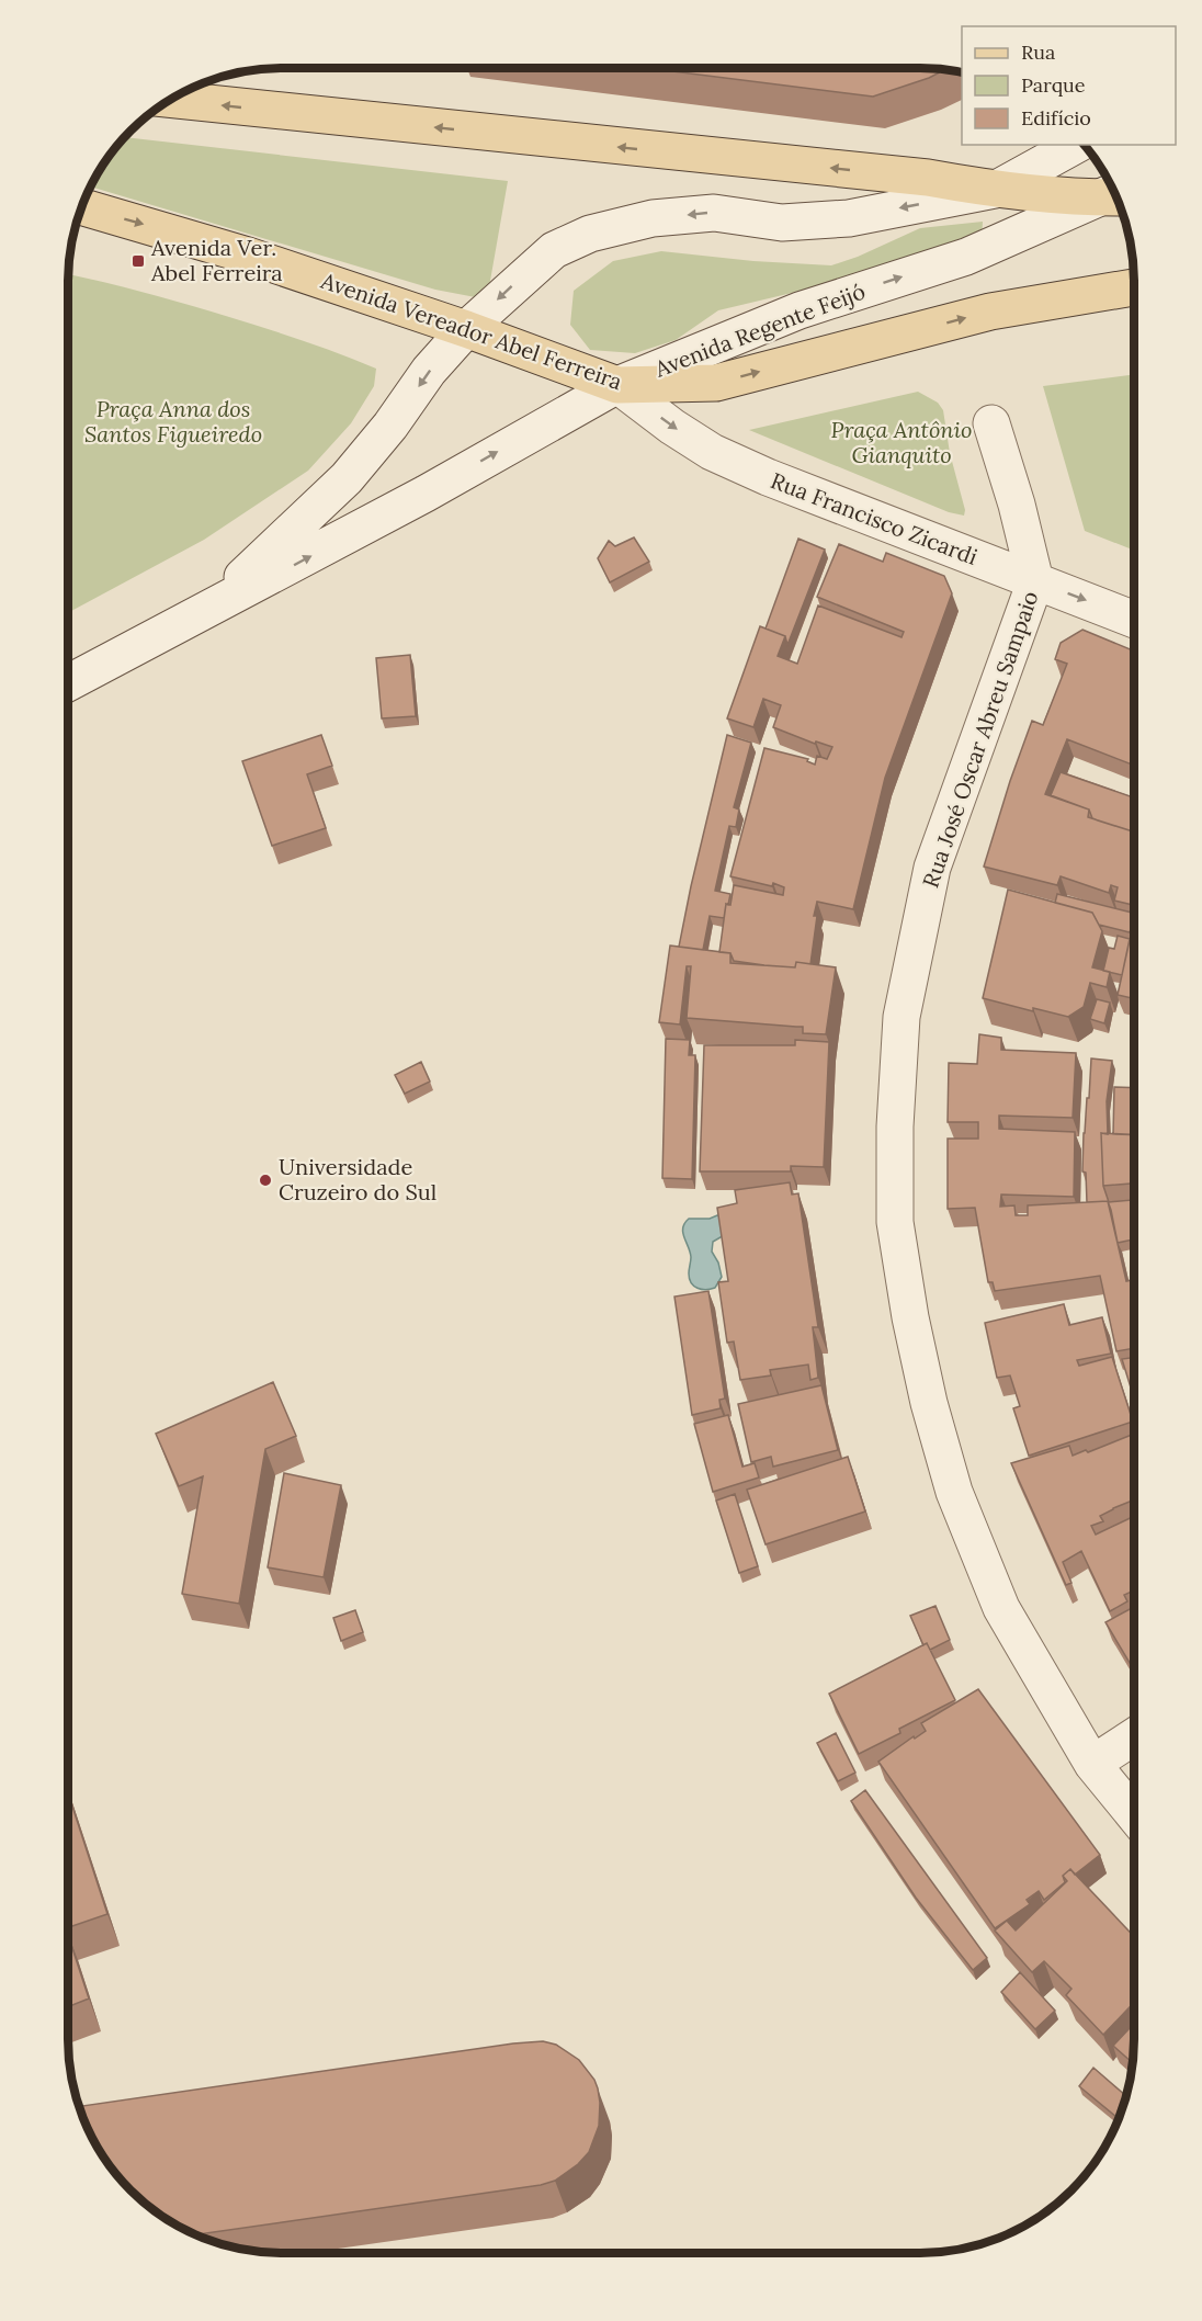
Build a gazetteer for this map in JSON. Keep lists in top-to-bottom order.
{
  "streets": {
    "main road": [
      "Avenida Regente Feijó",
      "Avenida Vereador Abel Ferreira",
      "Rua Francisco Zicardi",
      "Rua José Oscar Abreu Sampaio"
    ]
  },
  "crossings": [
    ["Avenida Regente Feijó", "Avenida Vereador Abel Ferreira"],
    ["Avenida Regente Feijó", "Rua Francisco Zicardi"],
    ["Avenida Vereador Abel Ferreira", "Rua Francisco Zicardi"],
    ["Rua Francisco Zicardi", "Rua José Oscar Abreu Sampaio"]
  ],
  "one_way": ["Rua Francisco Zicardi"],
  "parks": ["Praça Anna dos Santos Figueiredo", "Praça Antônio Gianquito"],
  "places": {
    "transit": ["Avenida Ver. Abel Ferreira"],
    "other": ["Universidade Cruzeiro do Sul"]
  },
  "legend": ["Rua", "Parque", "Edifício"]
}
